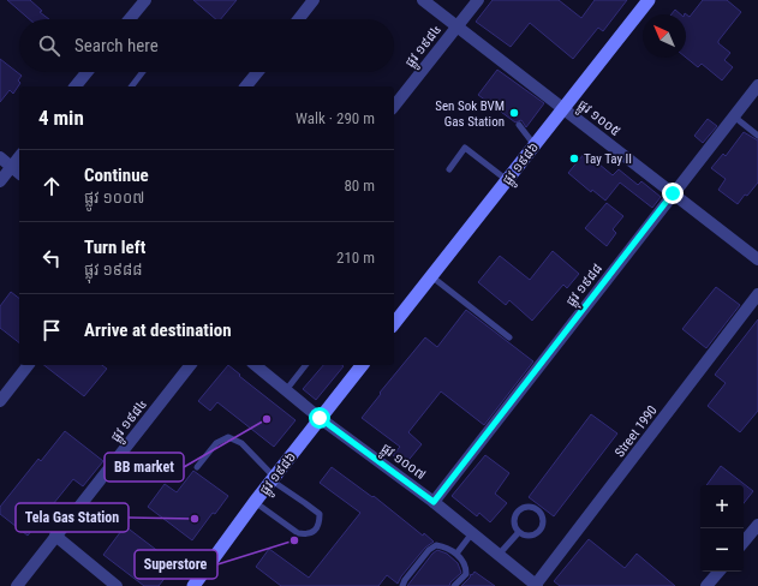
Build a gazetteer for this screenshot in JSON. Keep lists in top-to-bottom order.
{
  "streets": {
    "main road": ["ផ្លូវ ១៩៨៦"],
    "street": [
      "ផ្លូវ ១៩៨៤",
      "ផ្លូវ ១០០៥",
      "ផ្លុវ ១៩៨៨",
      "Street 1990",
      "ផ្លូវ ១០០៧"
    ]
  },
  "crossings": [
    ["ផ្លូវ ១៩៨៤", "ផ្លូវ ១០០៥"],
    ["ផ្លូវ ១០០៥", "ផ្លូវ ១៩៨៦"],
    ["ផ្លូវ ១០០៥", "ផ្លុវ ១៩៨៨"],
    ["ផ្លូវ ១៩៨៦", "ផ្លូវ ១០០៧"],
    ["ផ្លុវ ១៩៨៨", "ផ្លូវ ១០០៧"],
    ["Street 1990", "ផ្លូវ ១០០៧"]
  ],
  "places": [
    "Sen Sok BVM Gas Station",
    "Tay Tay II",
    "BB market",
    "Tela Gas Station",
    "Superstore"
  ],
  "north": "top left",
  "page": {
    "search": "Search here",
    "heading": ["4 min", "Walk · 290 m"],
    "list": [
      ["Continue", "ផ្លូវ ១០០៧", "80 m"],
      ["Turn left", "ផ្លុវ ១៩៨៨", "210 m"],
      "Arrive at destination"
    ],
    "map_buttons": ["+", "−"]
  }
}
